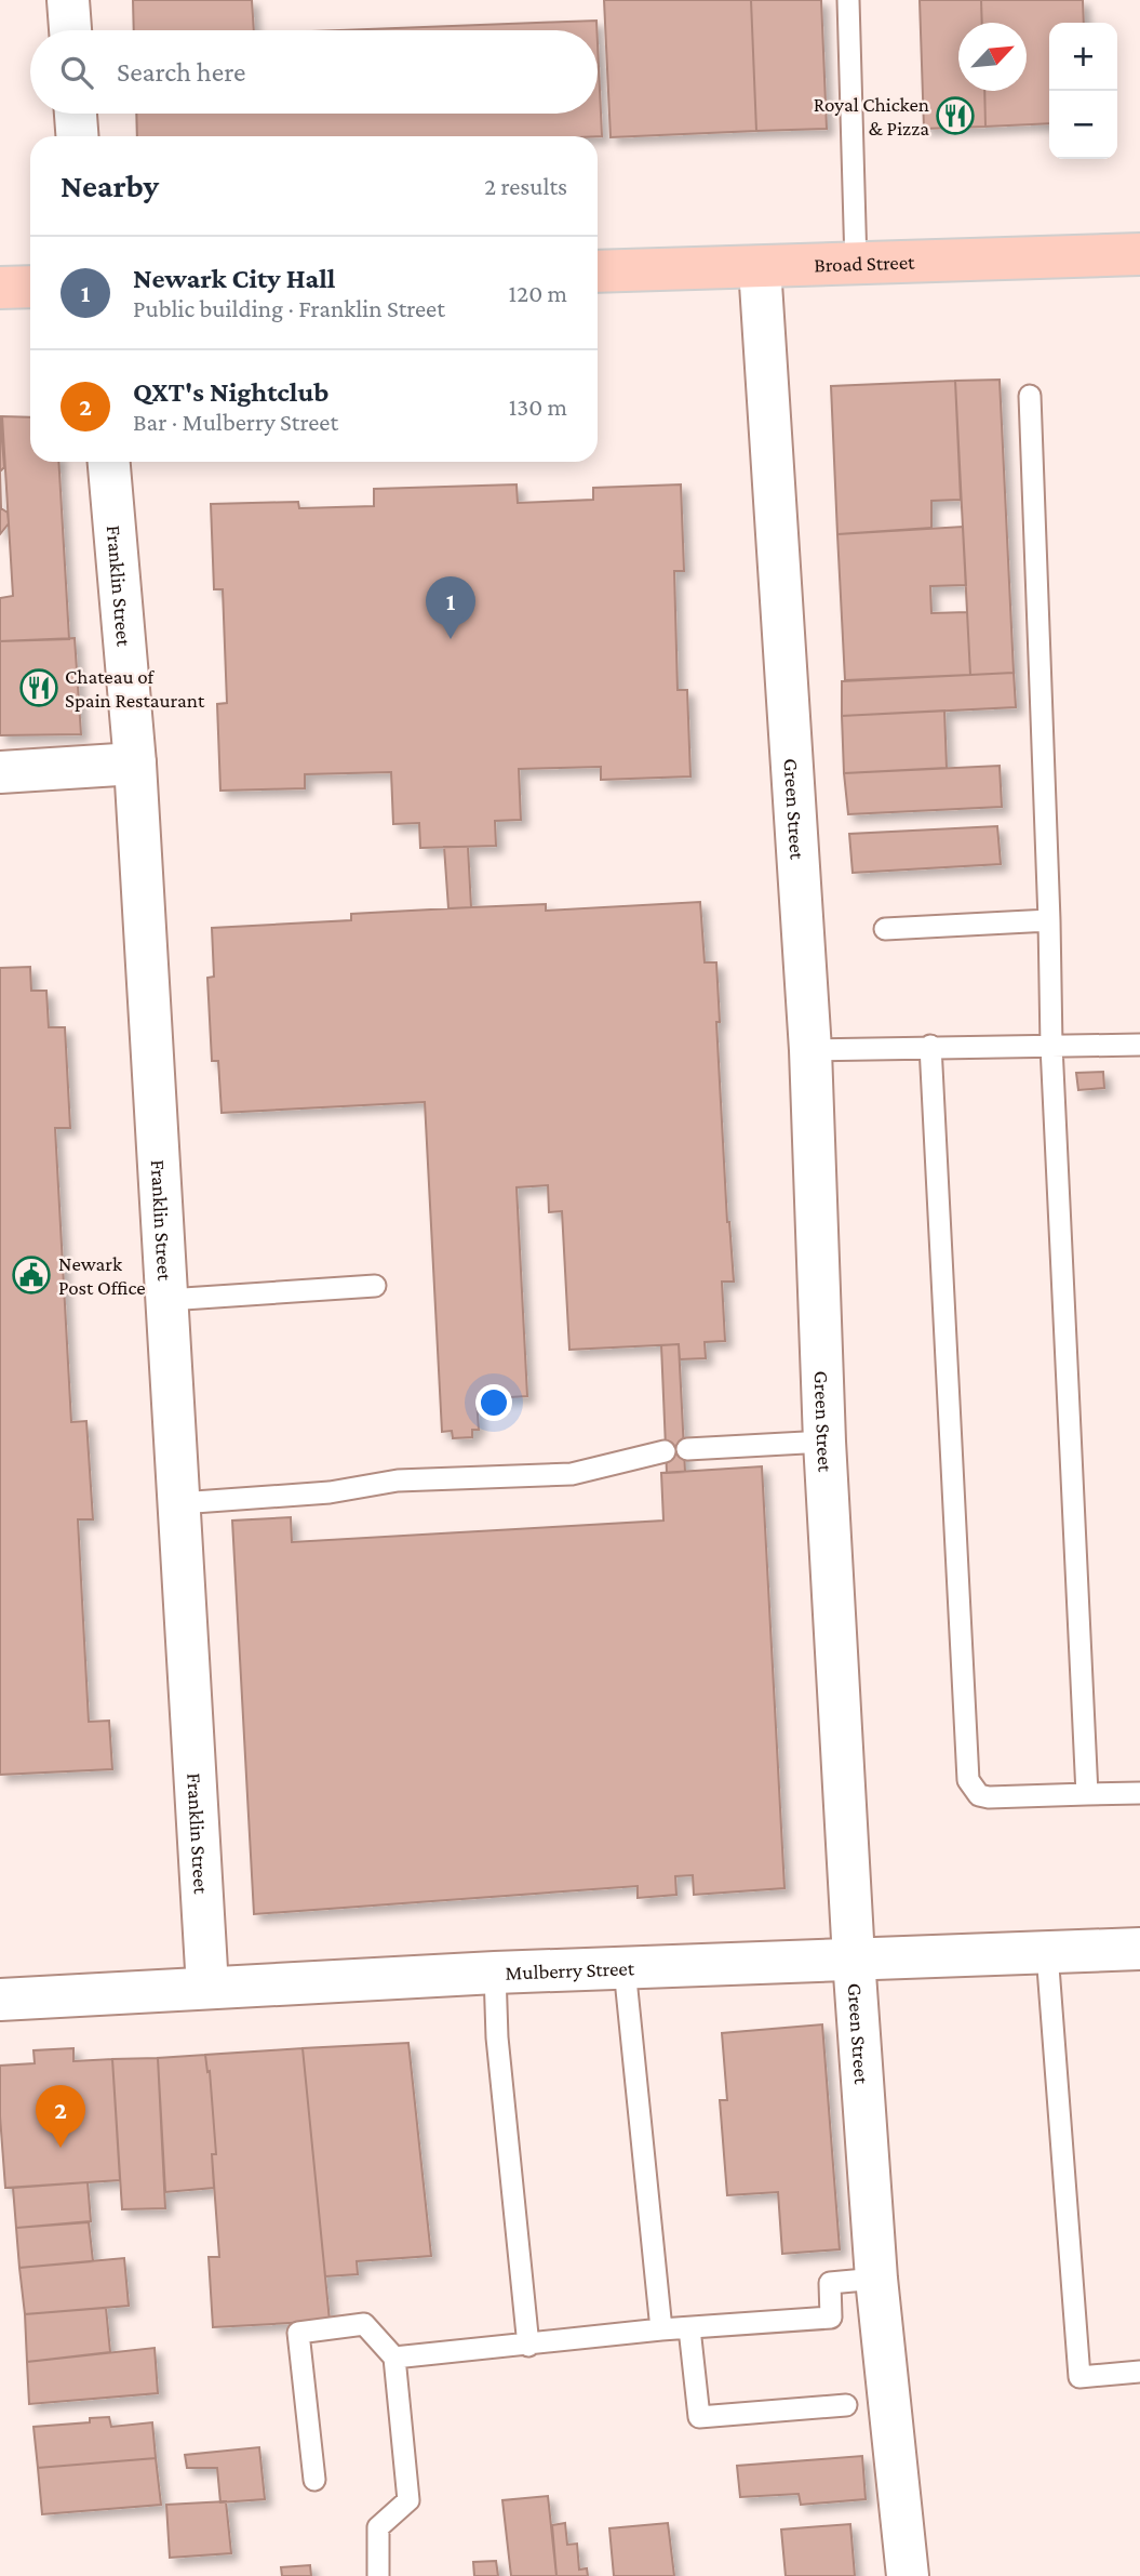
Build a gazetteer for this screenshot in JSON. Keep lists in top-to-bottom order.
{
  "streets": {
    "main road": ["Broad Street"],
    "street": ["Franklin Street", "Green Street", "Mulberry Street"]
  },
  "crossings": [
    ["Broad Street", "Green Street"],
    ["Franklin Street", "Mulberry Street"],
    ["Green Street", "Mulberry Street"]
  ],
  "places": {
    "restaurant": ["Royal Chicken & Pizza", "Chateau of Spain Restaurant"],
    "public building": ["Newark Post Office"]
  },
  "north": "top right",
  "page": {
    "map_buttons": ["+", "−"],
    "search": "Search here",
    "heading": ["Nearby", "2 results"],
    "list": [
      {
        "mark": "1",
        "name": "Newark City Hall",
        "note": "Public building · Franklin Street",
        "value": "120 m"
      },
      {
        "mark": "2",
        "name": "QXT's Nightclub",
        "note": "Bar · Mulberry Street",
        "value": "130 m"
      }
    ],
    "pins": ["1", "2"]
  }
}
